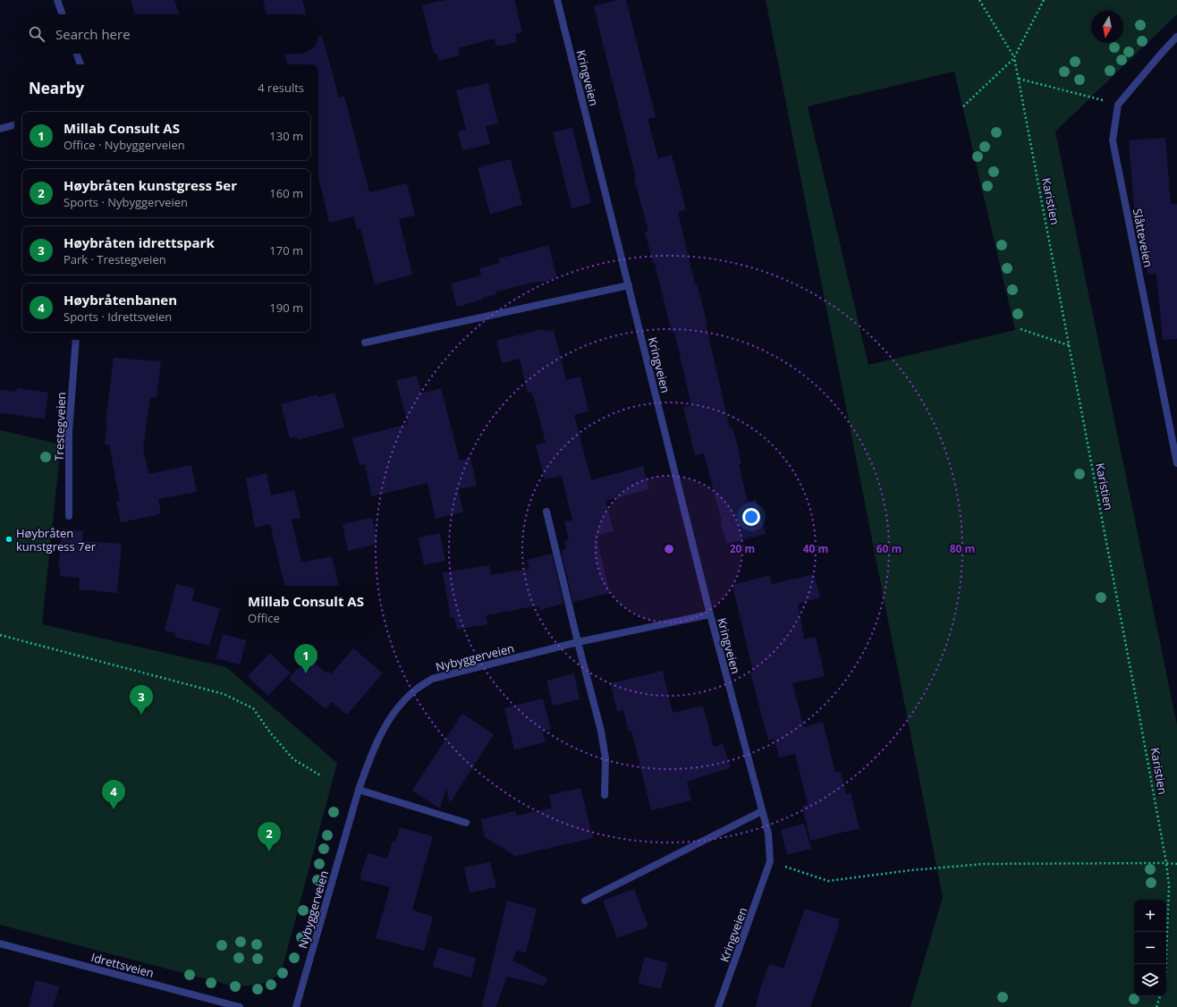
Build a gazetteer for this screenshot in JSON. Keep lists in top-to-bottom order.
{
  "streets": {
    "street": [
      "Kringveien",
      "Slåtteveien",
      "Trestegveien",
      "Nybyggerveien",
      "Idrettsveien"
    ],
    "path": ["Karistien"]
  },
  "crossings": [
    ["Kringveien", "Nybyggerveien"]
  ],
  "places": ["Høybråten kunstgress 7er"],
  "north": "bottom",
  "page": {
    "search": "Search here",
    "heading": ["Nearby", "4 results"],
    "list": [
      {
        "mark": "1",
        "name": "Millab Consult AS",
        "note": "Office · Nybyggerveien",
        "value": "130 m"
      },
      {
        "mark": "2",
        "name": "Høybråten kunstgress 5er",
        "note": "Sports · Nybyggerveien",
        "value": "160 m"
      },
      {
        "mark": "3",
        "name": "Høybråten idrettspark",
        "note": "Park · Trestegveien",
        "value": "170 m"
      },
      {
        "mark": "4",
        "name": "Høybråtenbanen",
        "note": "Sports · Idrettsveien",
        "value": "190 m"
      }
    ],
    "popup": ["Millab Consult AS", "Office"],
    "pins": [
      "1",
      "3",
      "4",
      "2"
    ],
    "map_buttons": ["+", "−"]
  },
  "rings": [
    "20 m",
    "40 m",
    "60 m",
    "80 m"
  ]
}
